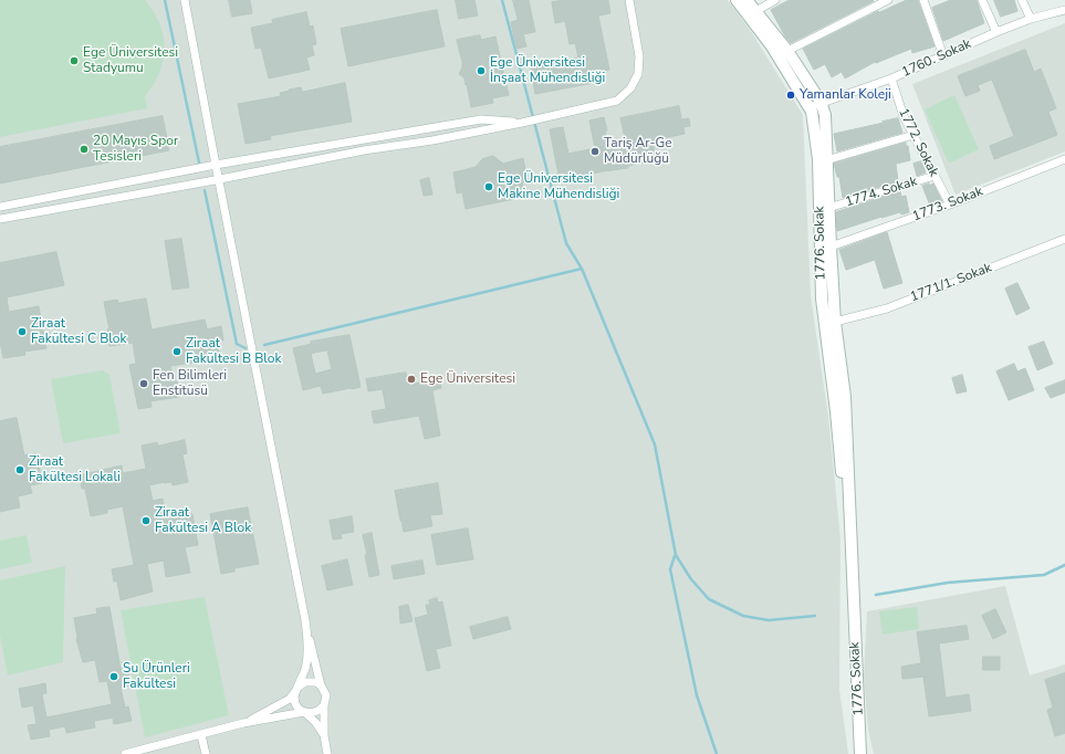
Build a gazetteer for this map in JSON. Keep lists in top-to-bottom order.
{
  "streets": {
    "street": [
      "1760. Sokak",
      "1772. Sokak",
      "1774. Sokak",
      "1773. Sokak",
      "1776. Sokak",
      "1771/1. Sokak"
    ]
  },
  "crossings": [
    ["1760. Sokak", "1772. Sokak"],
    ["1760. Sokak", "1776. Sokak"],
    ["1772. Sokak", "1774. Sokak"],
    ["1772. Sokak", "1773. Sokak"],
    ["1774. Sokak", "1776. Sokak"],
    ["1773. Sokak", "1776. Sokak"],
    ["1776. Sokak", "1771/1. Sokak"]
  ],
  "places": [
    "Ege Üniversitesi Stadyumu",
    "Ege Üniversitesi İnşaat Mühendisliği",
    "Yamanlar Koleji",
    "20 Mayıs Spor Tesisleri",
    "Tariş Ar-Ge Müdürlüğü",
    "Ege Üniversitesi Makine Mühendisliği",
    "Ziraat Fakültesi C Blok",
    "Ziraat Fakültesi B Blok",
    "Ege Üniversitesi",
    "Fen Bilimleri Enstitüsü",
    "Ziraat Fakültesi Lokali",
    "Ziraat Fakültesi A Blok",
    "Su Ürünleri Fakültesi"
  ]
}
